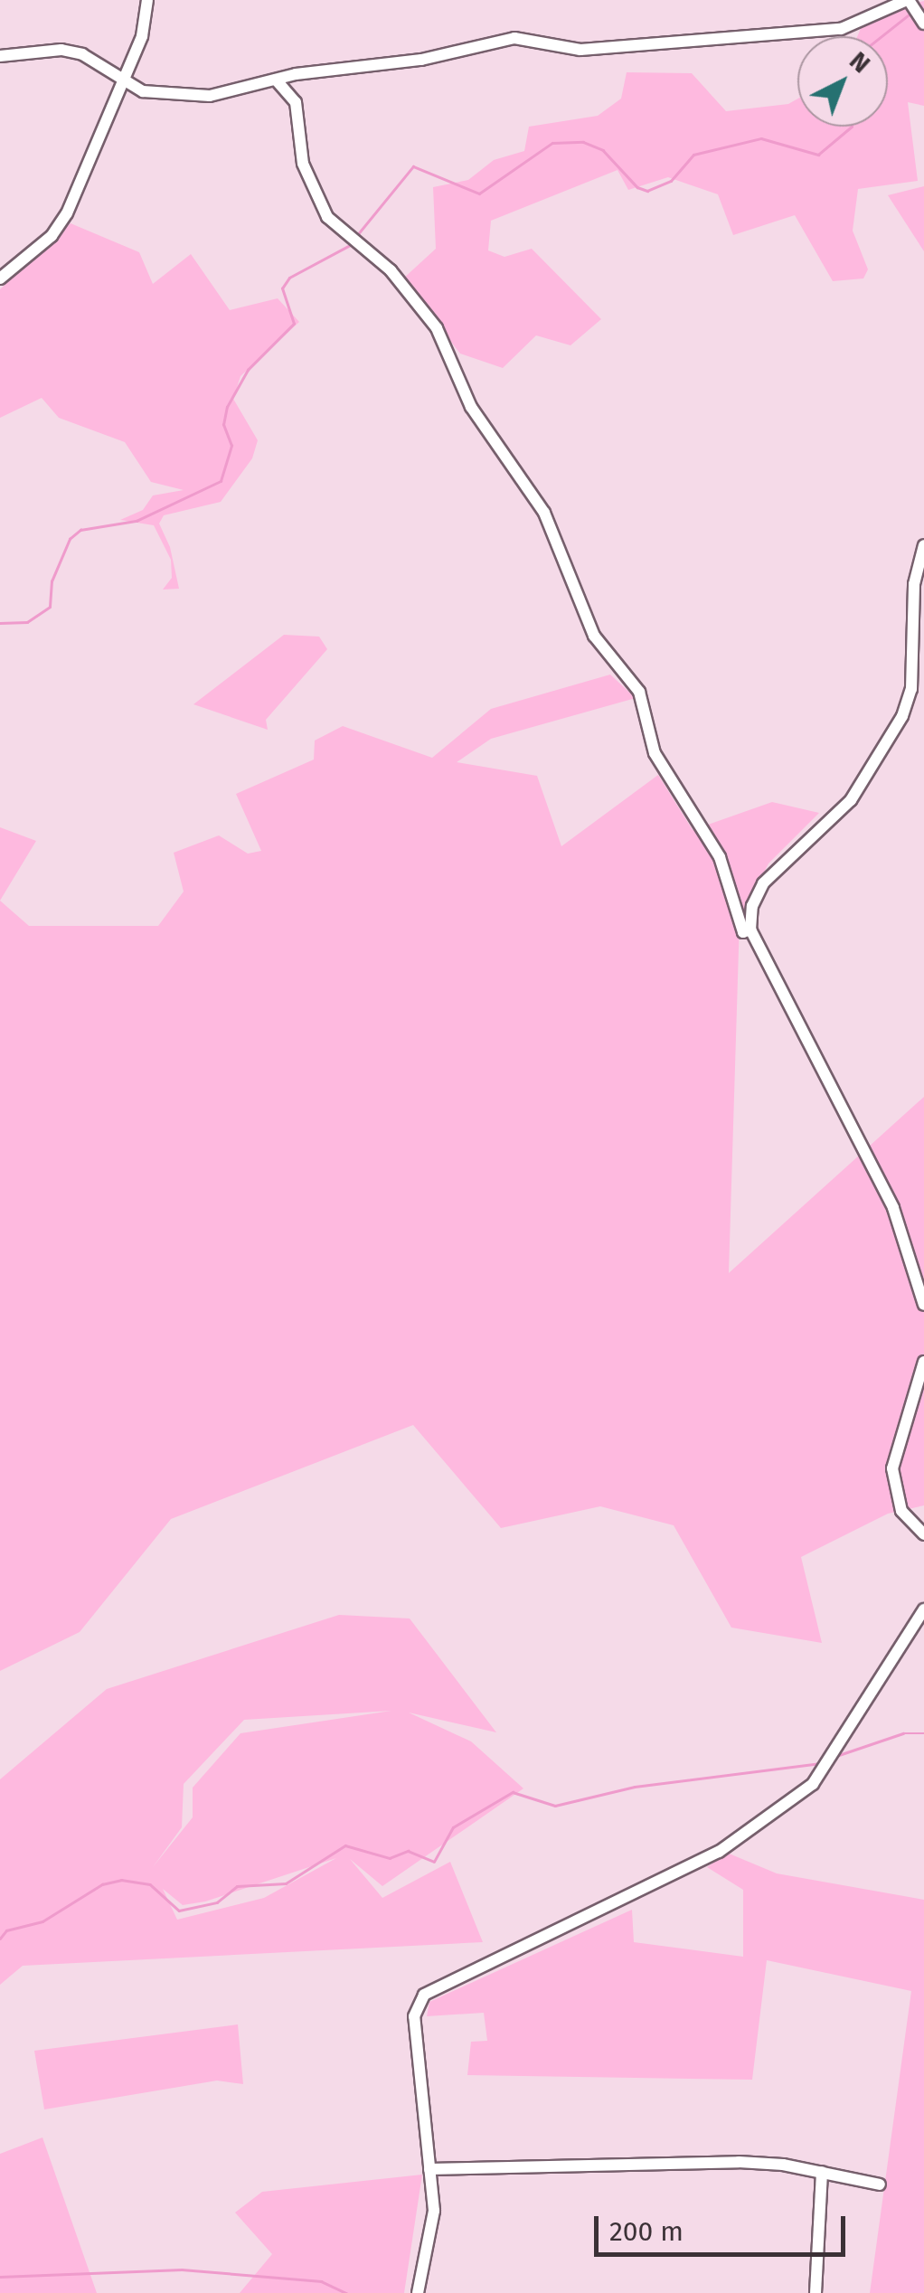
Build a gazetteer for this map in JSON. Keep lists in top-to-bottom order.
{
  "scale_bar": "200 m",
  "north": "top right"
}
